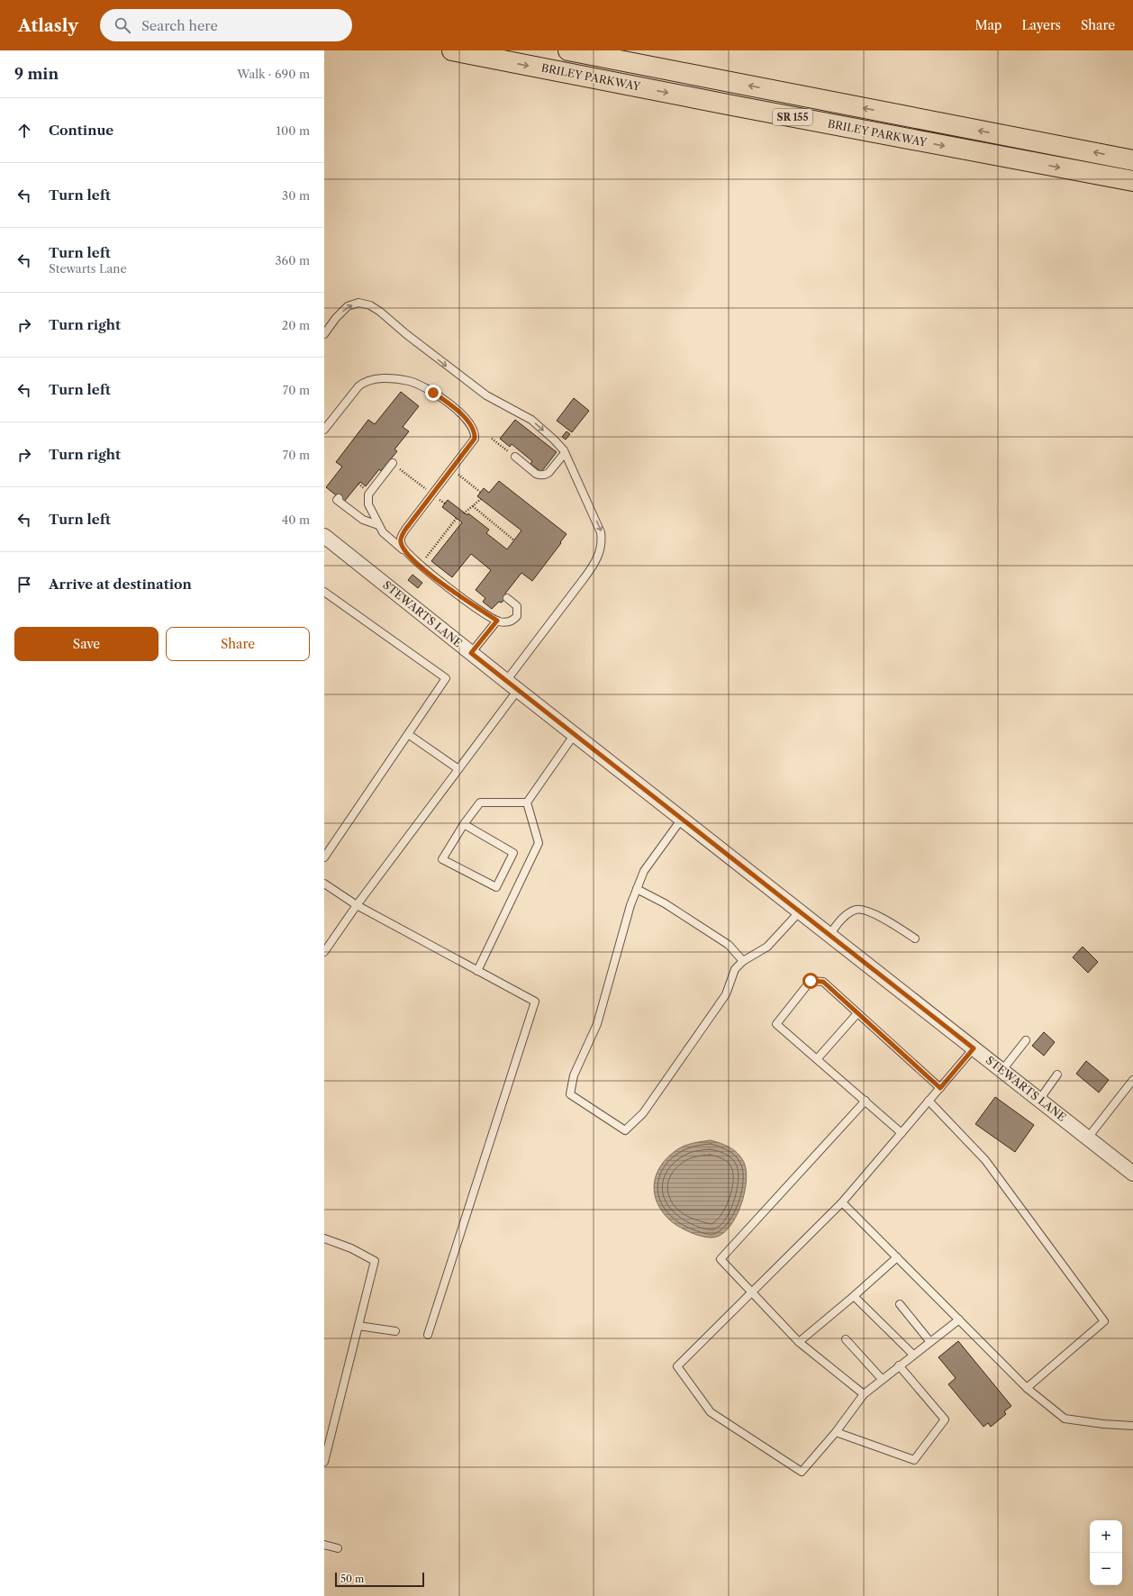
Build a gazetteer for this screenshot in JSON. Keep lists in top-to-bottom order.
{
  "streets": {
    "highway": ["BRILEY PARKWAY", "SR 155"],
    "street": ["STEWARTS LANE"]
  },
  "scale_bar": "50 m",
  "page": {
    "header": "Atlasly",
    "search": "Search here",
    "nav": ["Map", "Layers", "Share"],
    "heading": ["9 min", "Walk · 690 m"],
    "list": [
      ["Continue", "100 m"],
      ["Turn left", "30 m"],
      ["Turn left", "Stewarts Lane", "360 m"],
      ["Turn right", "20 m"],
      ["Turn left", "70 m"],
      ["Turn right", "70 m"],
      ["Turn left", "40 m"],
      "Arrive at destination"
    ],
    "buttons": ["Save", "Share"],
    "map_buttons": ["+", "−"],
    "scale": "50 m"
  }
}
